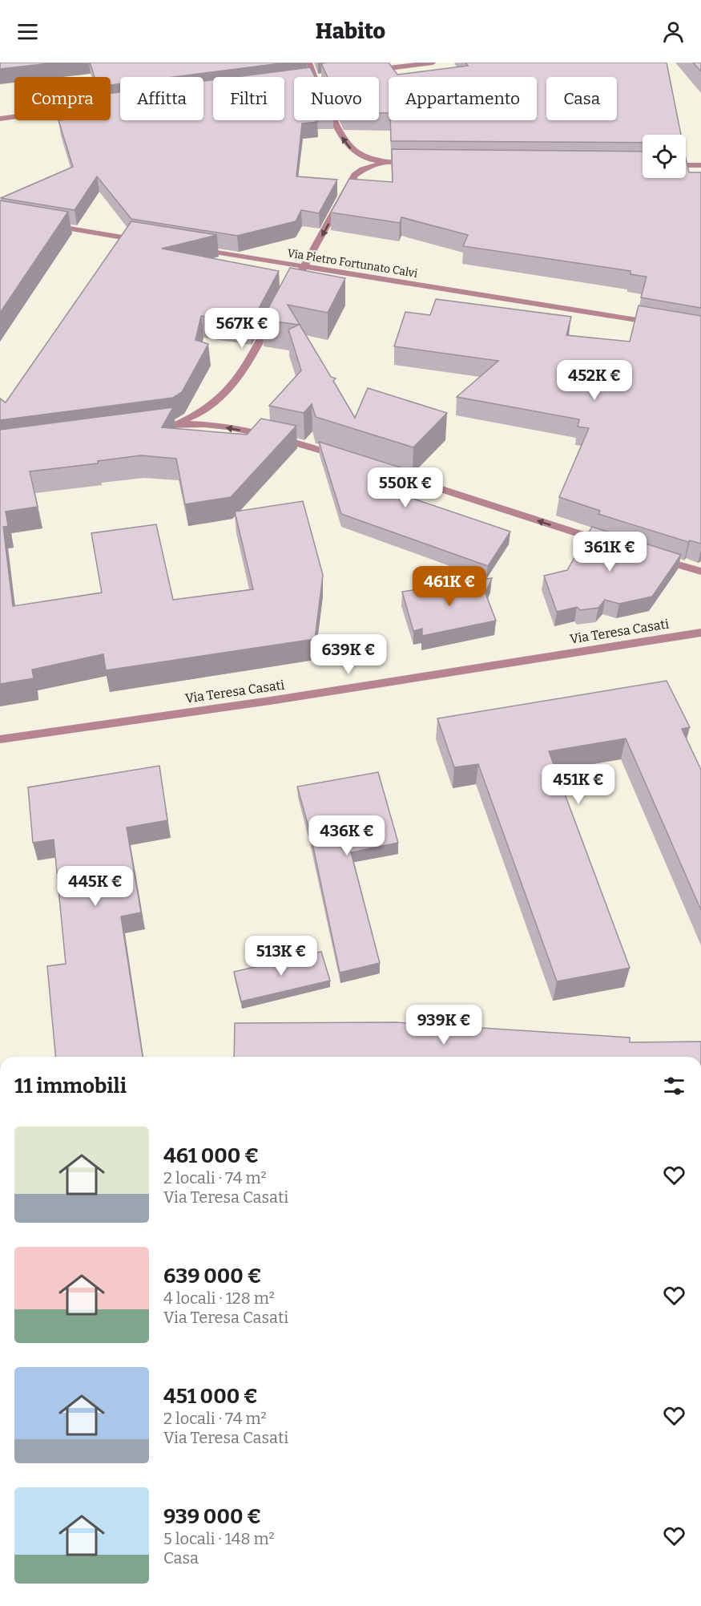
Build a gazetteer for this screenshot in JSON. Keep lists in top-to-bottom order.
{
  "streets": {
    "street": ["Via Pietro Fortunato Calvi", "Via Teresa Casati"]
  },
  "page": {
    "header": "Habito",
    "chip": [
      "Compra",
      "Affitta",
      "Filtri",
      "Nuovo",
      "Appartamento",
      "Casa"
    ],
    "price": [
      "567K €",
      "452K €",
      "550K €",
      "361K €",
      "461K €",
      "639K €",
      "451K €",
      "436K €",
      "445K €",
      "513K €",
      "939K €"
    ],
    "heading": "11 immobili",
    "list": [
      {
        "name": "461 000 €",
        "note": "2 locali · 74 m² · Via Teresa Casati"
      },
      {
        "name": "639 000 €",
        "note": "4 locali · 128 m² · Via Teresa Casati"
      },
      {
        "name": "451 000 €",
        "note": "2 locali · 74 m² · Via Teresa Casati"
      },
      {
        "name": "939 000 €",
        "note": "5 locali · 148 m² · Casa"
      }
    ]
  }
}
